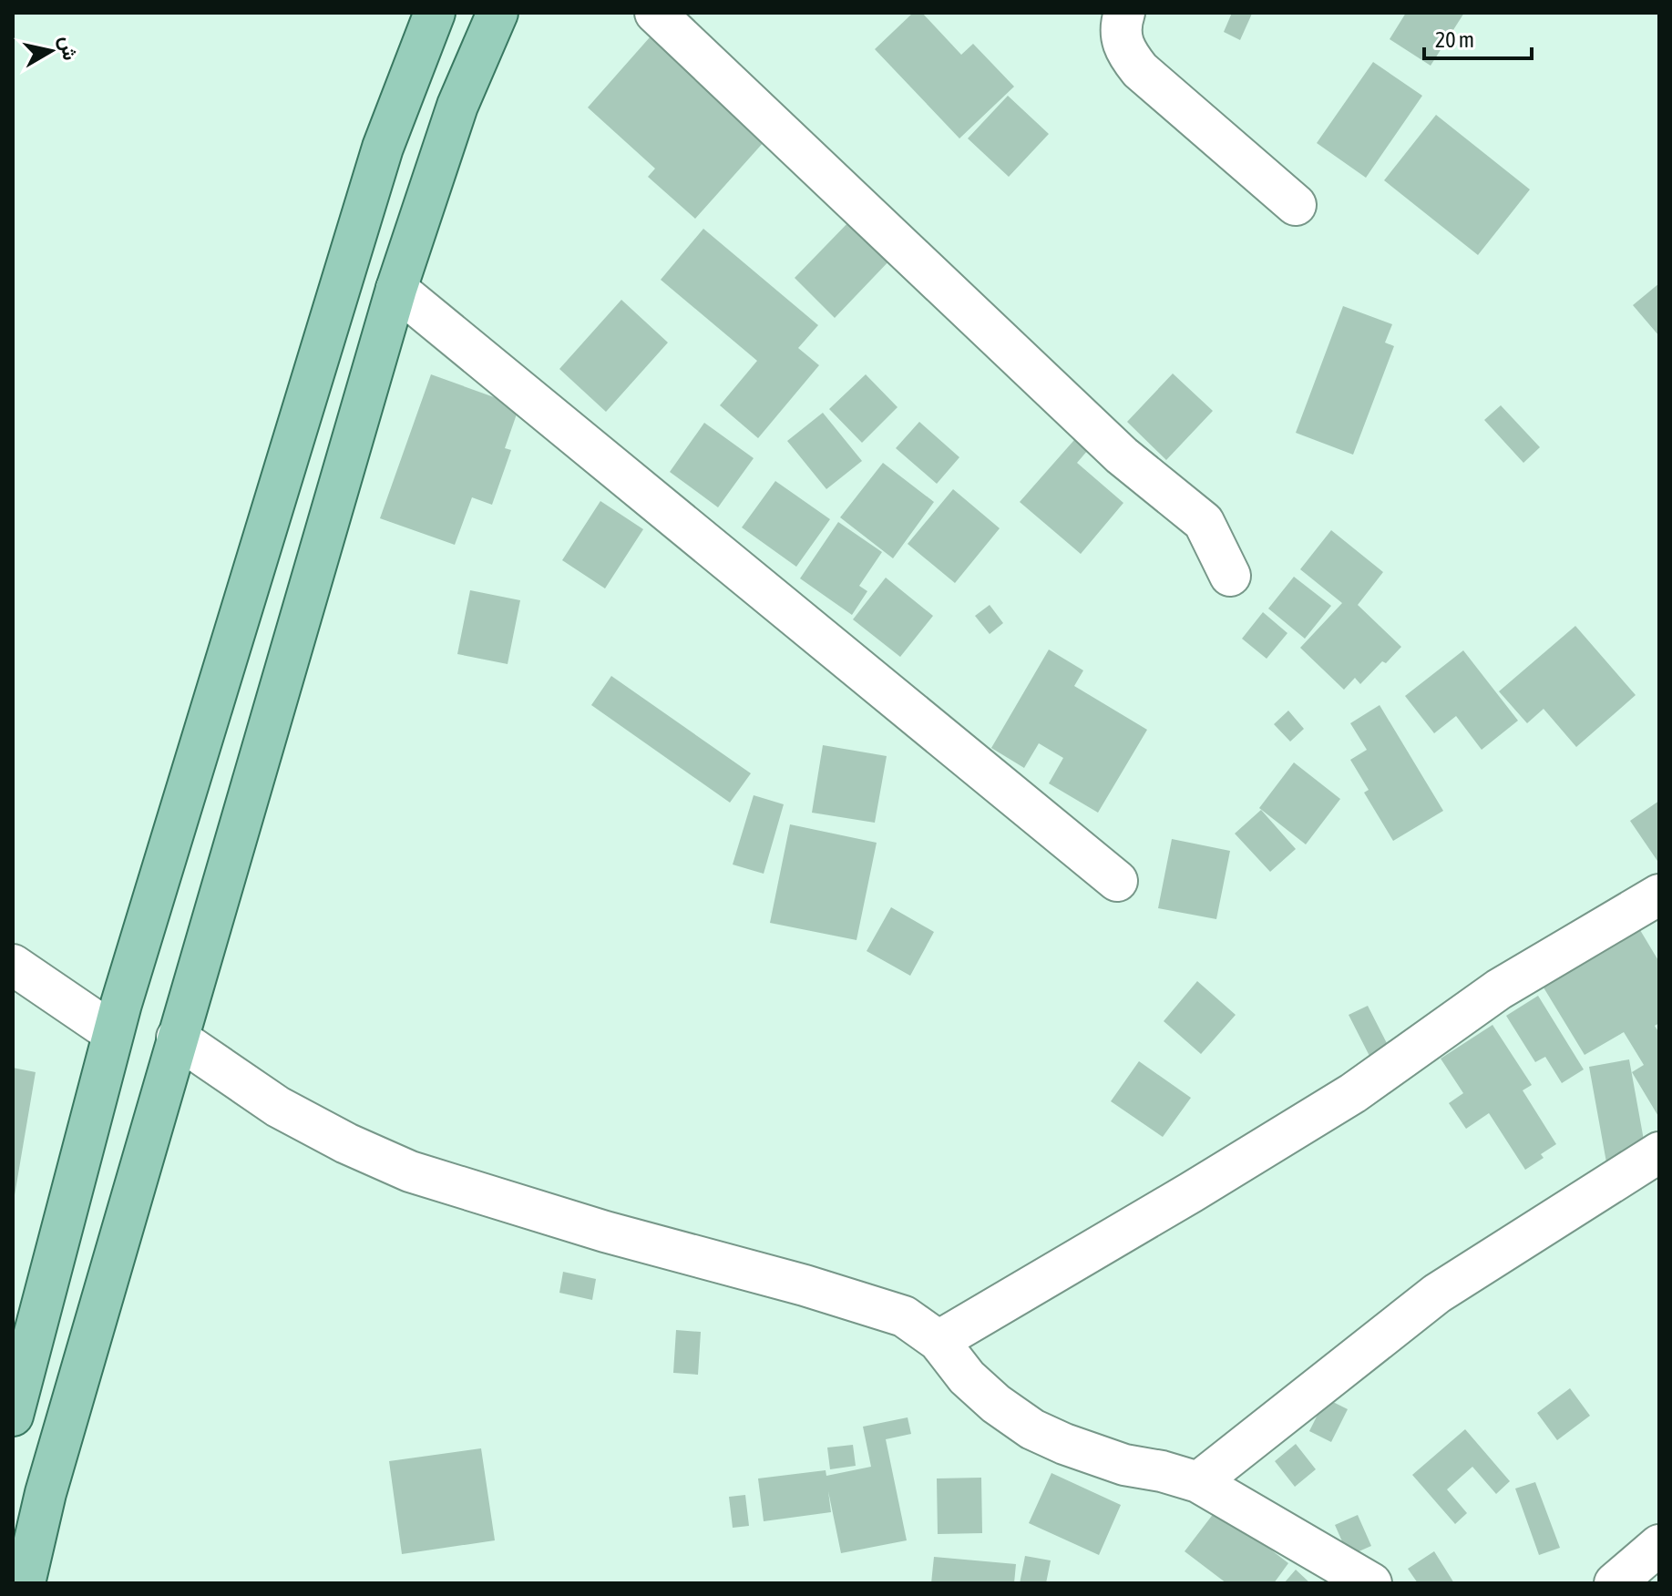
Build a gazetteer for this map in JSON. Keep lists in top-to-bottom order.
{
  "scale_bar": "20 m",
  "north": "right"
}
